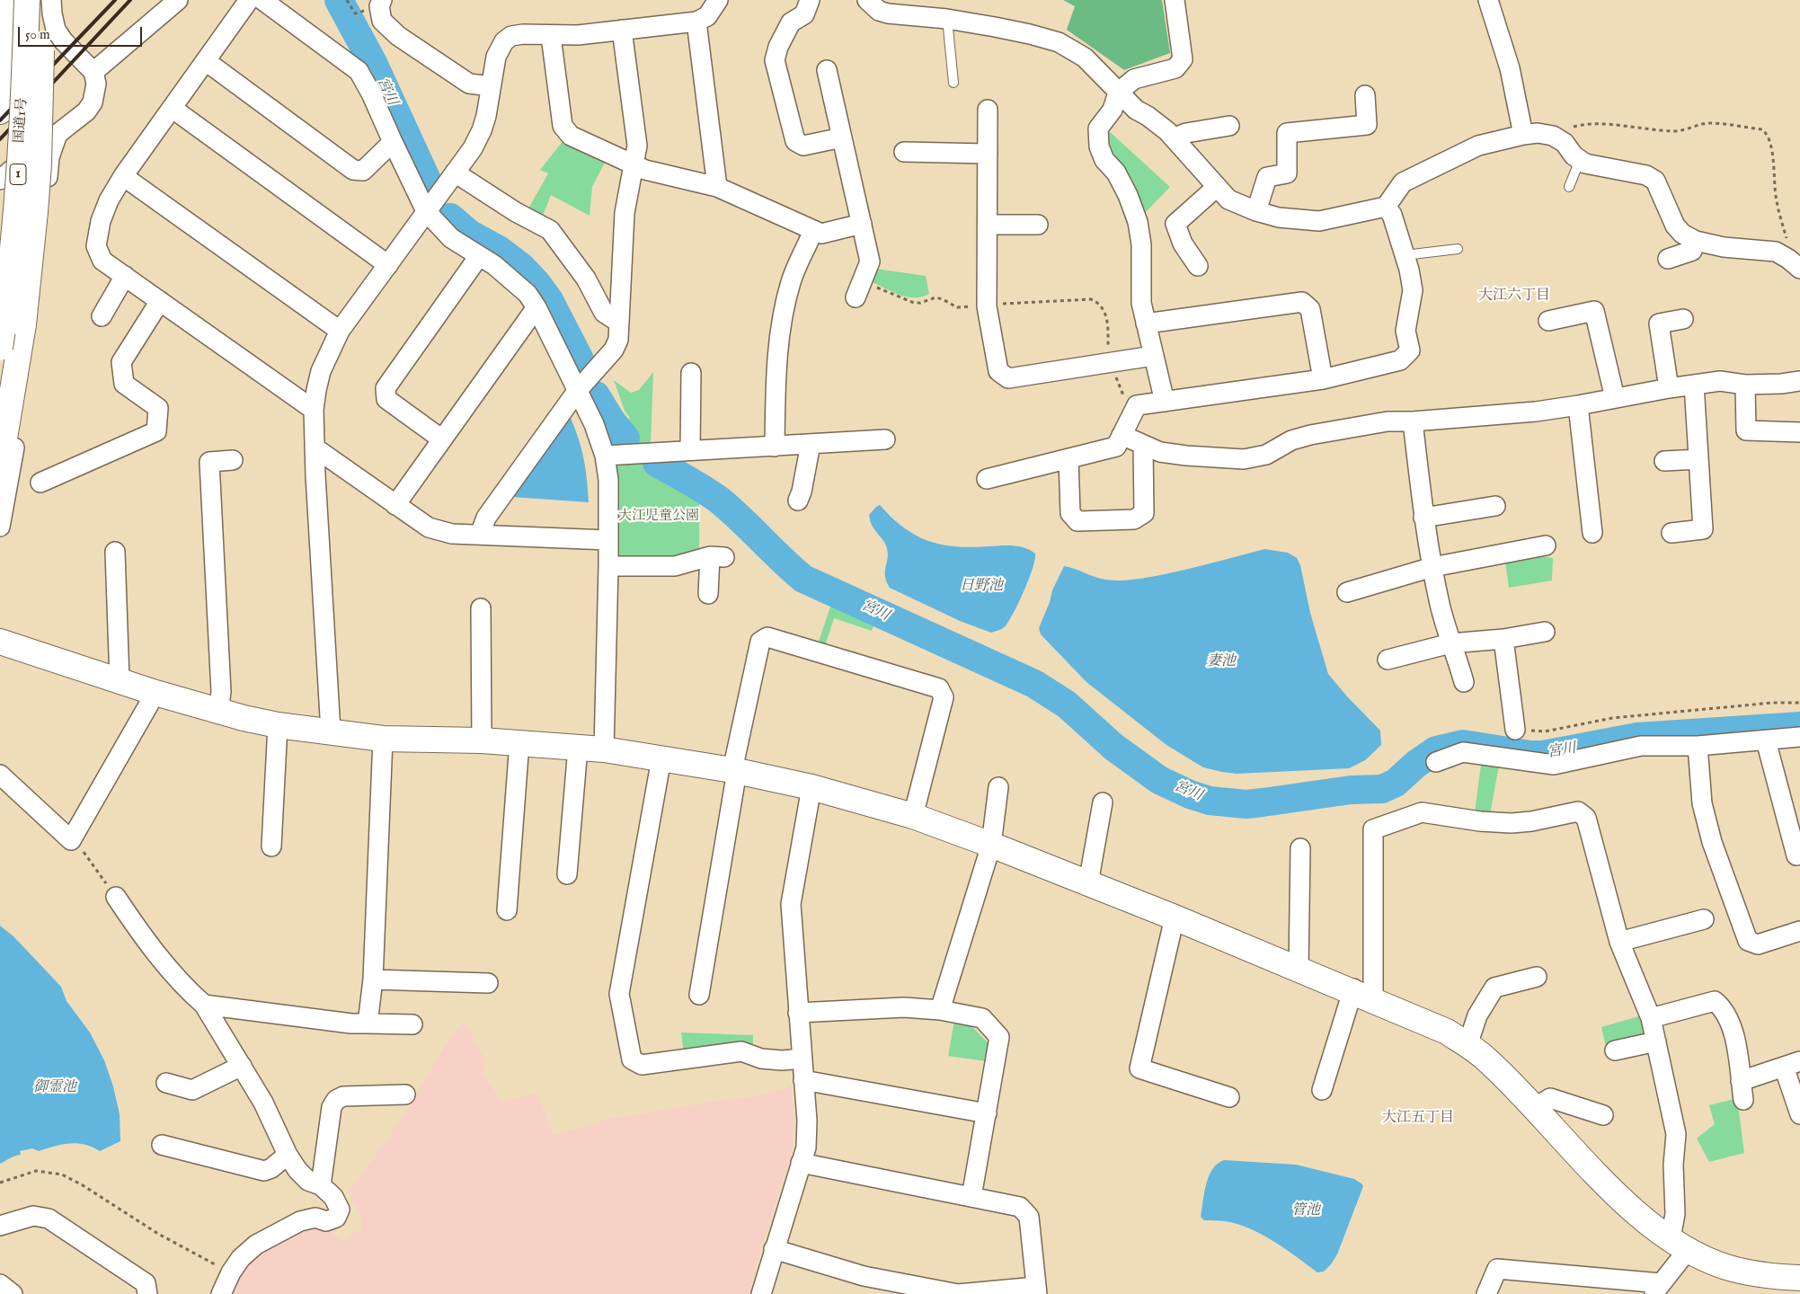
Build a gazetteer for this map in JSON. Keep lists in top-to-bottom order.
{
  "streets": {
    "main road": ["国道1号", "1"]
  },
  "districts": ["大江六丁目", "大江五丁目"],
  "water": [
    "宮川",
    "日野池",
    "妻池",
    "御霊池",
    "管池"
  ],
  "parks": ["大江児童公園"],
  "scale_bar": "50 m"
}
